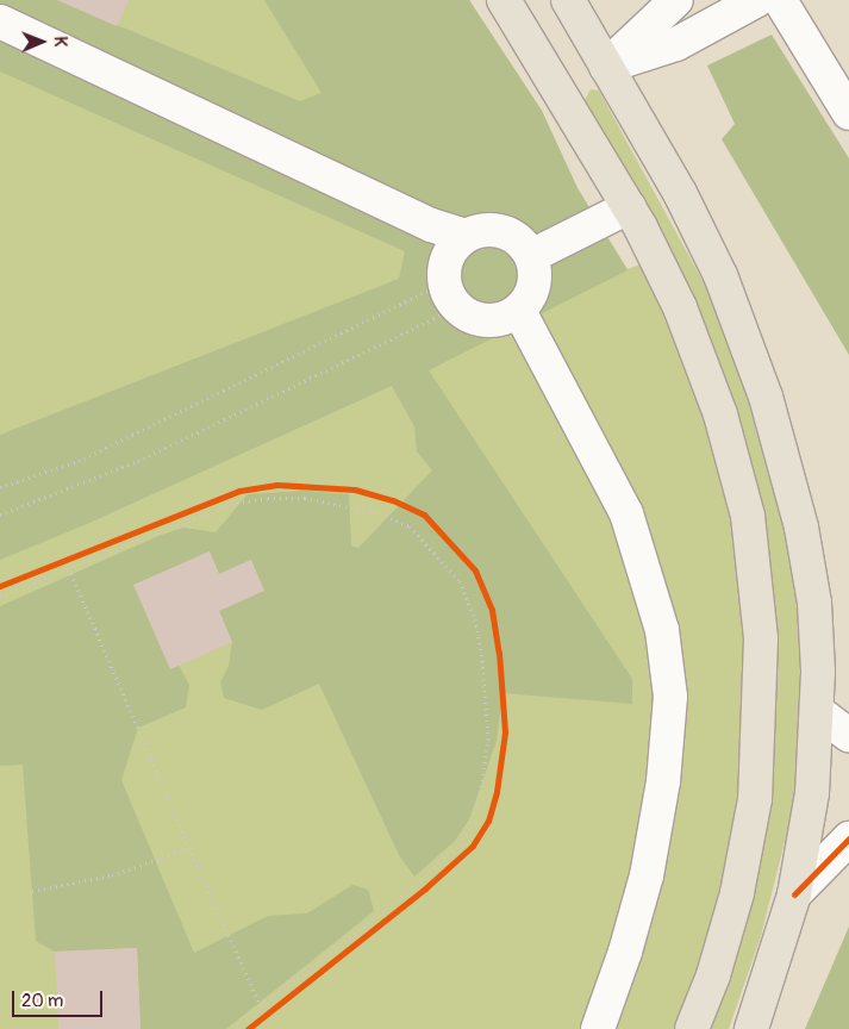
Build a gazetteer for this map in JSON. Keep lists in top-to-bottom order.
{
  "scale_bar": "20 m",
  "north": "right"
}
